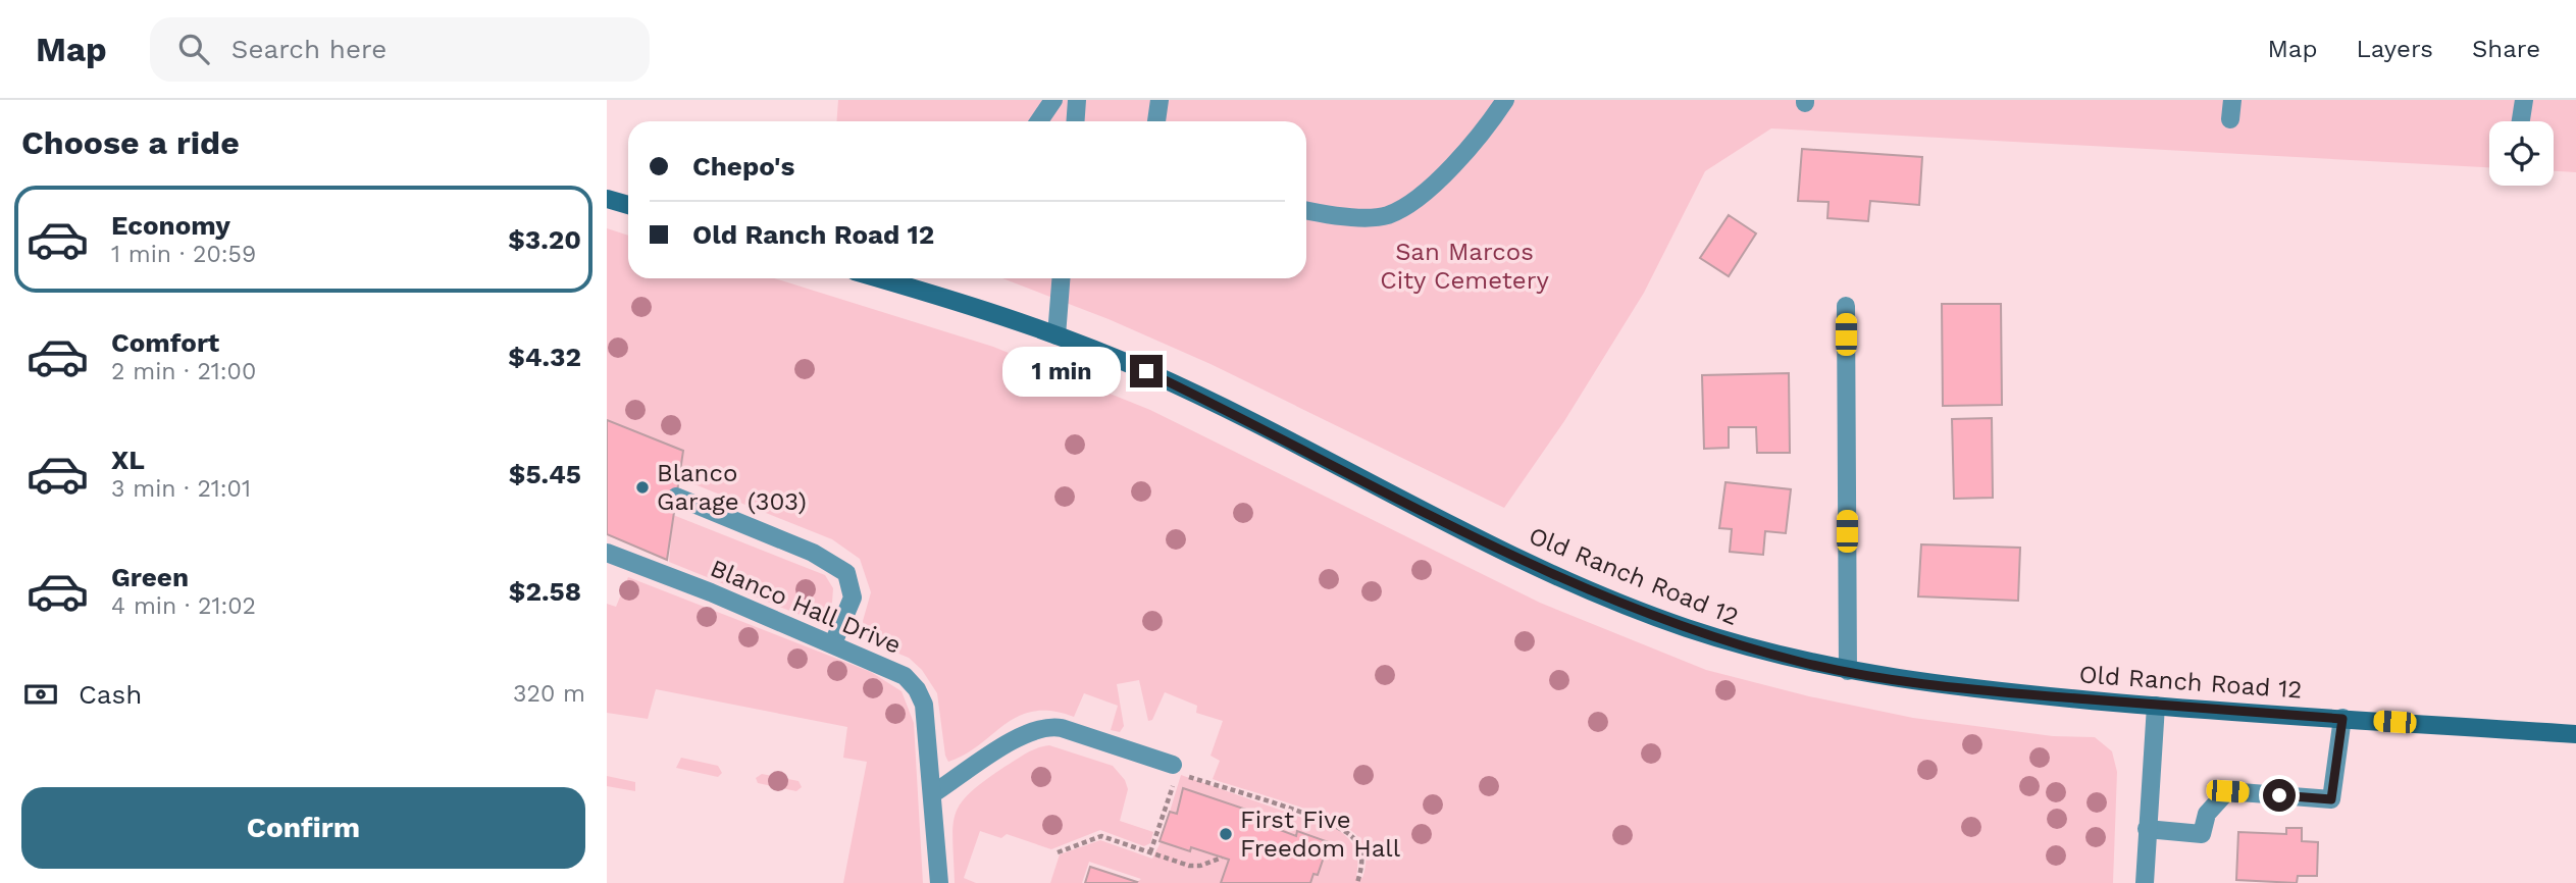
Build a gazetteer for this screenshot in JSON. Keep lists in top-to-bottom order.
{
  "streets": {
    "main road": ["Old Ranch Road 12"],
    "street": ["Blanco Hall Drive"]
  },
  "parks": ["San Marcos City Cemetery"],
  "places": ["Blanco Garage (303)", "First Five Freedom Hall"],
  "page": {
    "header": "Map",
    "search": "Search here",
    "nav": ["Map", "Layers", "Share"],
    "heading": "Choose a ride",
    "banner": ["Chepo's", "Old Ranch Road 12"],
    "list": [
      {
        "name": "Economy",
        "note": "1 min · 20:59",
        "value": "$3.20"
      },
      {
        "name": "Comfort",
        "note": "2 min · 21:00",
        "value": "$4.32"
      },
      {
        "name": "XL",
        "note": "3 min · 21:01",
        "value": "$5.45"
      },
      {
        "name": "Green",
        "note": "4 min · 21:02",
        "value": "$2.58"
      }
    ],
    "bubble": "1 min",
    "pay": ["Cash", "320 m"],
    "buttons": "Confirm"
  }
}
